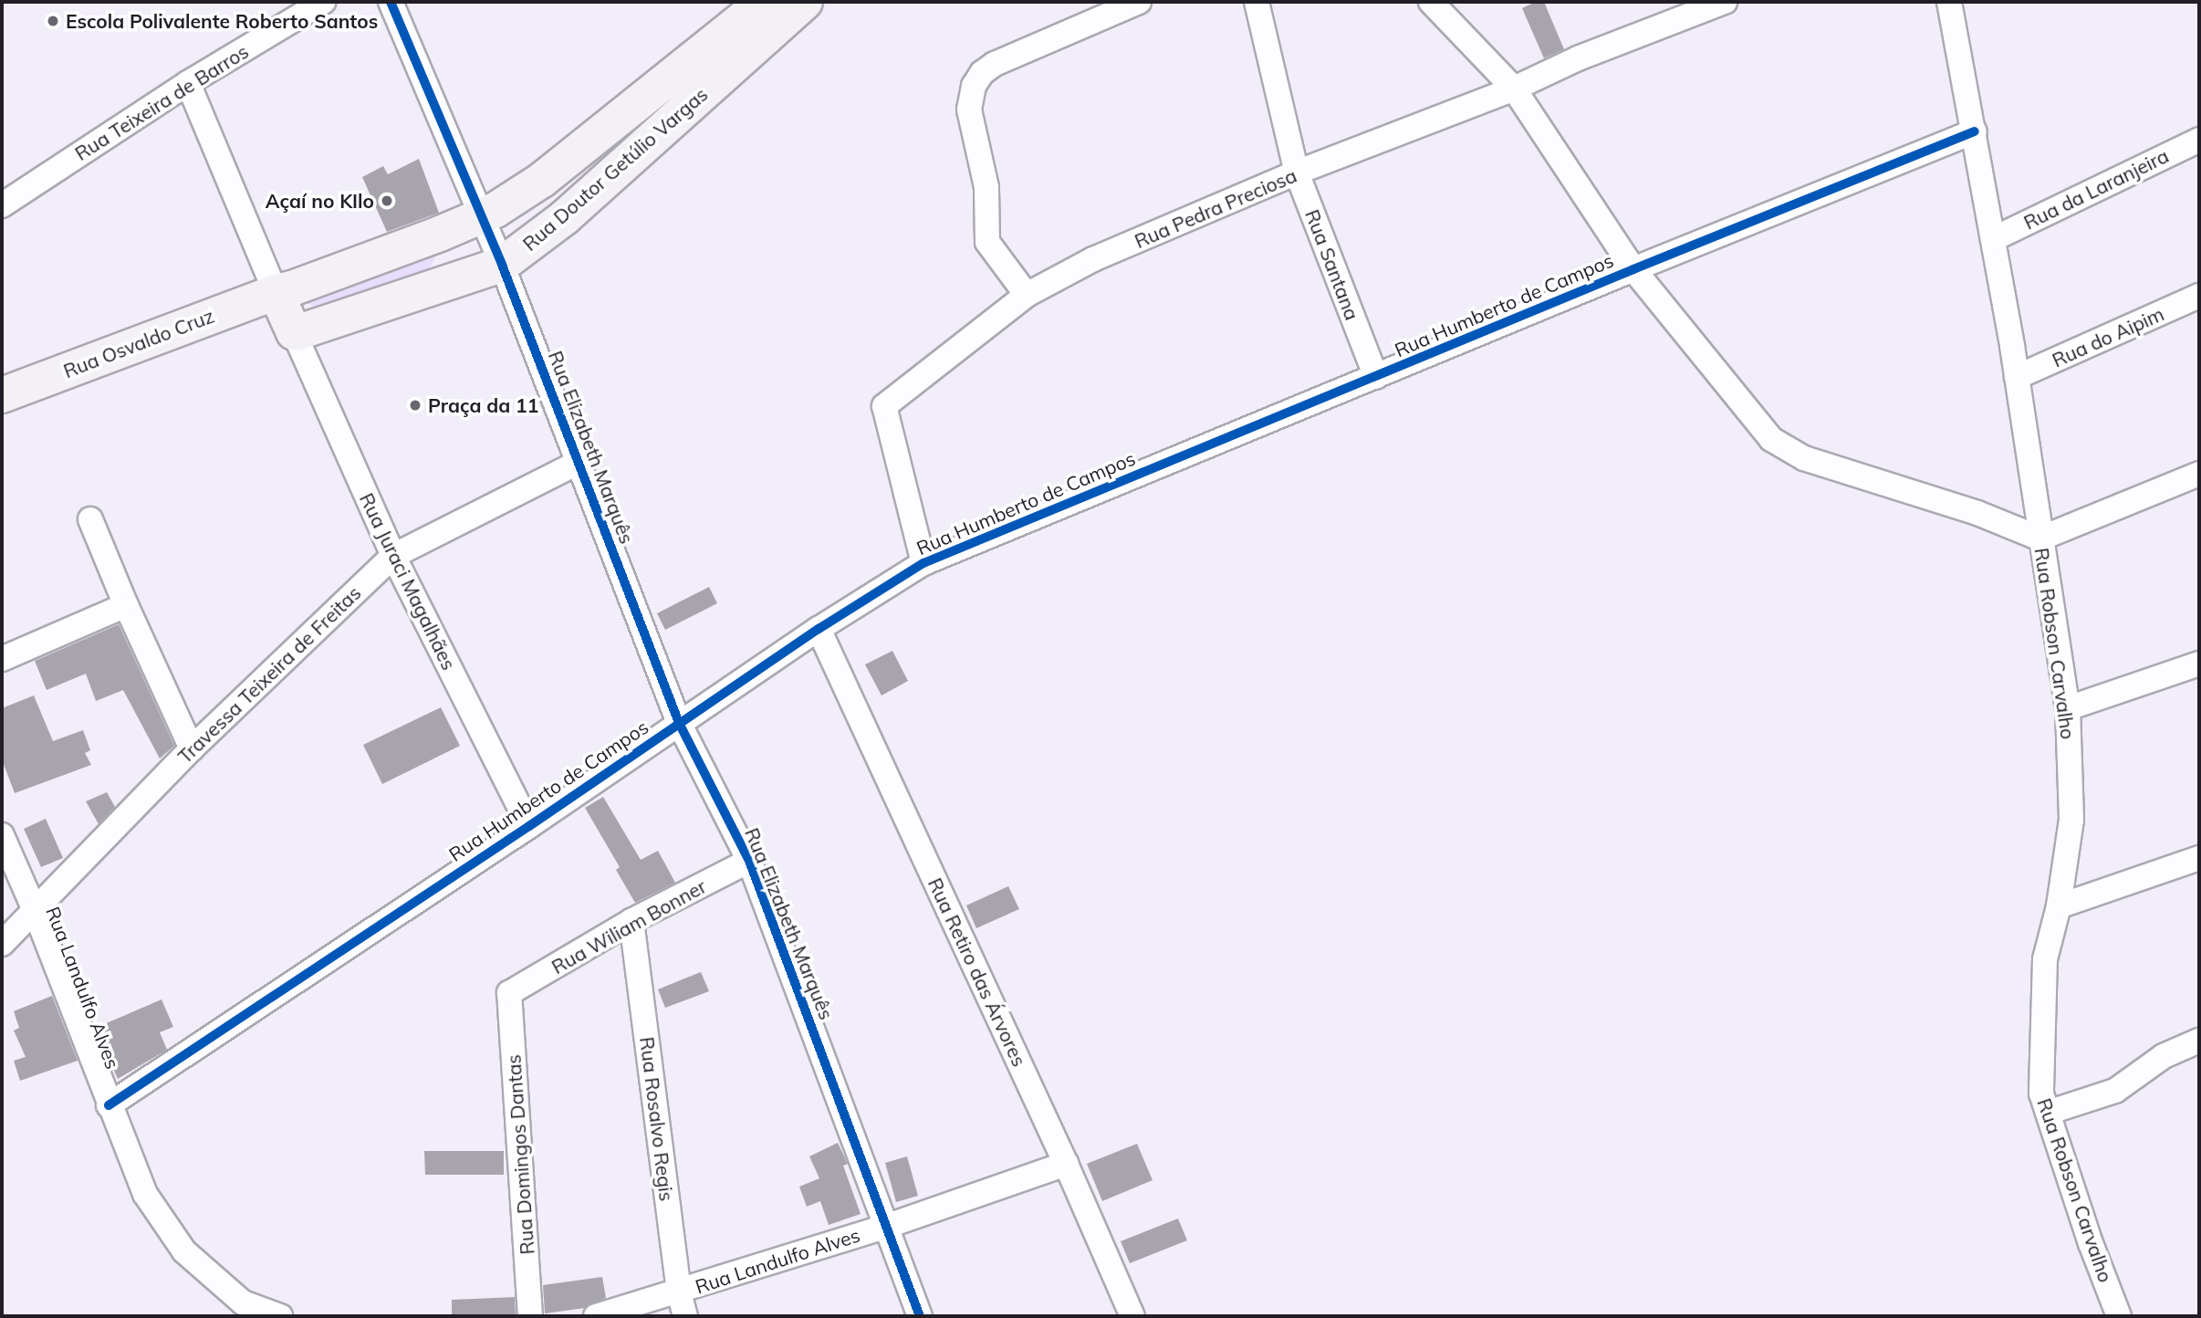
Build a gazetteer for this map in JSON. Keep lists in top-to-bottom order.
{
  "streets": {
    "main road": ["Rua Doutor Getúlio Vargas", "Rua Osvaldo Cruz"],
    "street": [
      "Rua Teixeira de Barros",
      "Rua da Laranjeira",
      "Rua Pedra Preciosa",
      "Rua Santana",
      "Rua Humberto de Campos",
      "Rua do Aipim",
      "Rua Elizabeth Marquês",
      "Rua Juraci Magalhães",
      "Rua Robson Carvalho",
      "Travessa Teixeira de Freitas",
      "Rua Wiliam Bonner",
      "Rua Retiro das Árvores",
      "Rua Landulfo Alves",
      "Rua Rosalvo Regis",
      "Rua Domingos Dantas"
    ]
  },
  "crossings": [
    ["Rua Doutor Getúlio Vargas", "Rua Osvaldo Cruz"],
    ["Rua Doutor Getúlio Vargas", "Rua Elizabeth Marquês"],
    ["Rua Doutor Getúlio Vargas", "Rua Juraci Magalhães"],
    ["Rua da Laranjeira", "Rua Robson Carvalho"],
    ["Rua Pedra Preciosa", "Rua Santana"],
    ["Rua Pedra Preciosa", "Rua Humberto de Campos"],
    ["Rua Santana", "Rua Humberto de Campos"],
    ["Rua Humberto de Campos", "Rua Elizabeth Marquês"],
    ["Rua Humberto de Campos", "Rua Juraci Magalhães"],
    ["Rua Humberto de Campos", "Rua Robson Carvalho"],
    ["Rua Humberto de Campos", "Rua Retiro das Árvores"],
    ["Rua Humberto de Campos", "Rua Landulfo Alves"],
    ["Rua do Aipim", "Rua Robson Carvalho"],
    ["Rua Elizabeth Marquês", "Travessa Teixeira de Freitas"],
    ["Rua Elizabeth Marquês", "Rua Wiliam Bonner"],
    ["Rua Elizabeth Marquês", "Rua Landulfo Alves"],
    ["Rua Juraci Magalhães", "Travessa Teixeira de Freitas"],
    ["Travessa Teixeira de Freitas", "Rua Landulfo Alves"],
    ["Rua Wiliam Bonner", "Rua Rosalvo Regis"],
    ["Rua Wiliam Bonner", "Rua Domingos Dantas"],
    ["Rua Retiro das Árvores", "Rua Landulfo Alves"],
    ["Rua Landulfo Alves", "Rua Rosalvo Regis"]
  ],
  "places": ["Escola Polivalente Roberto Santos", "Açaí no KIlo", "Praça da 11"]
}
